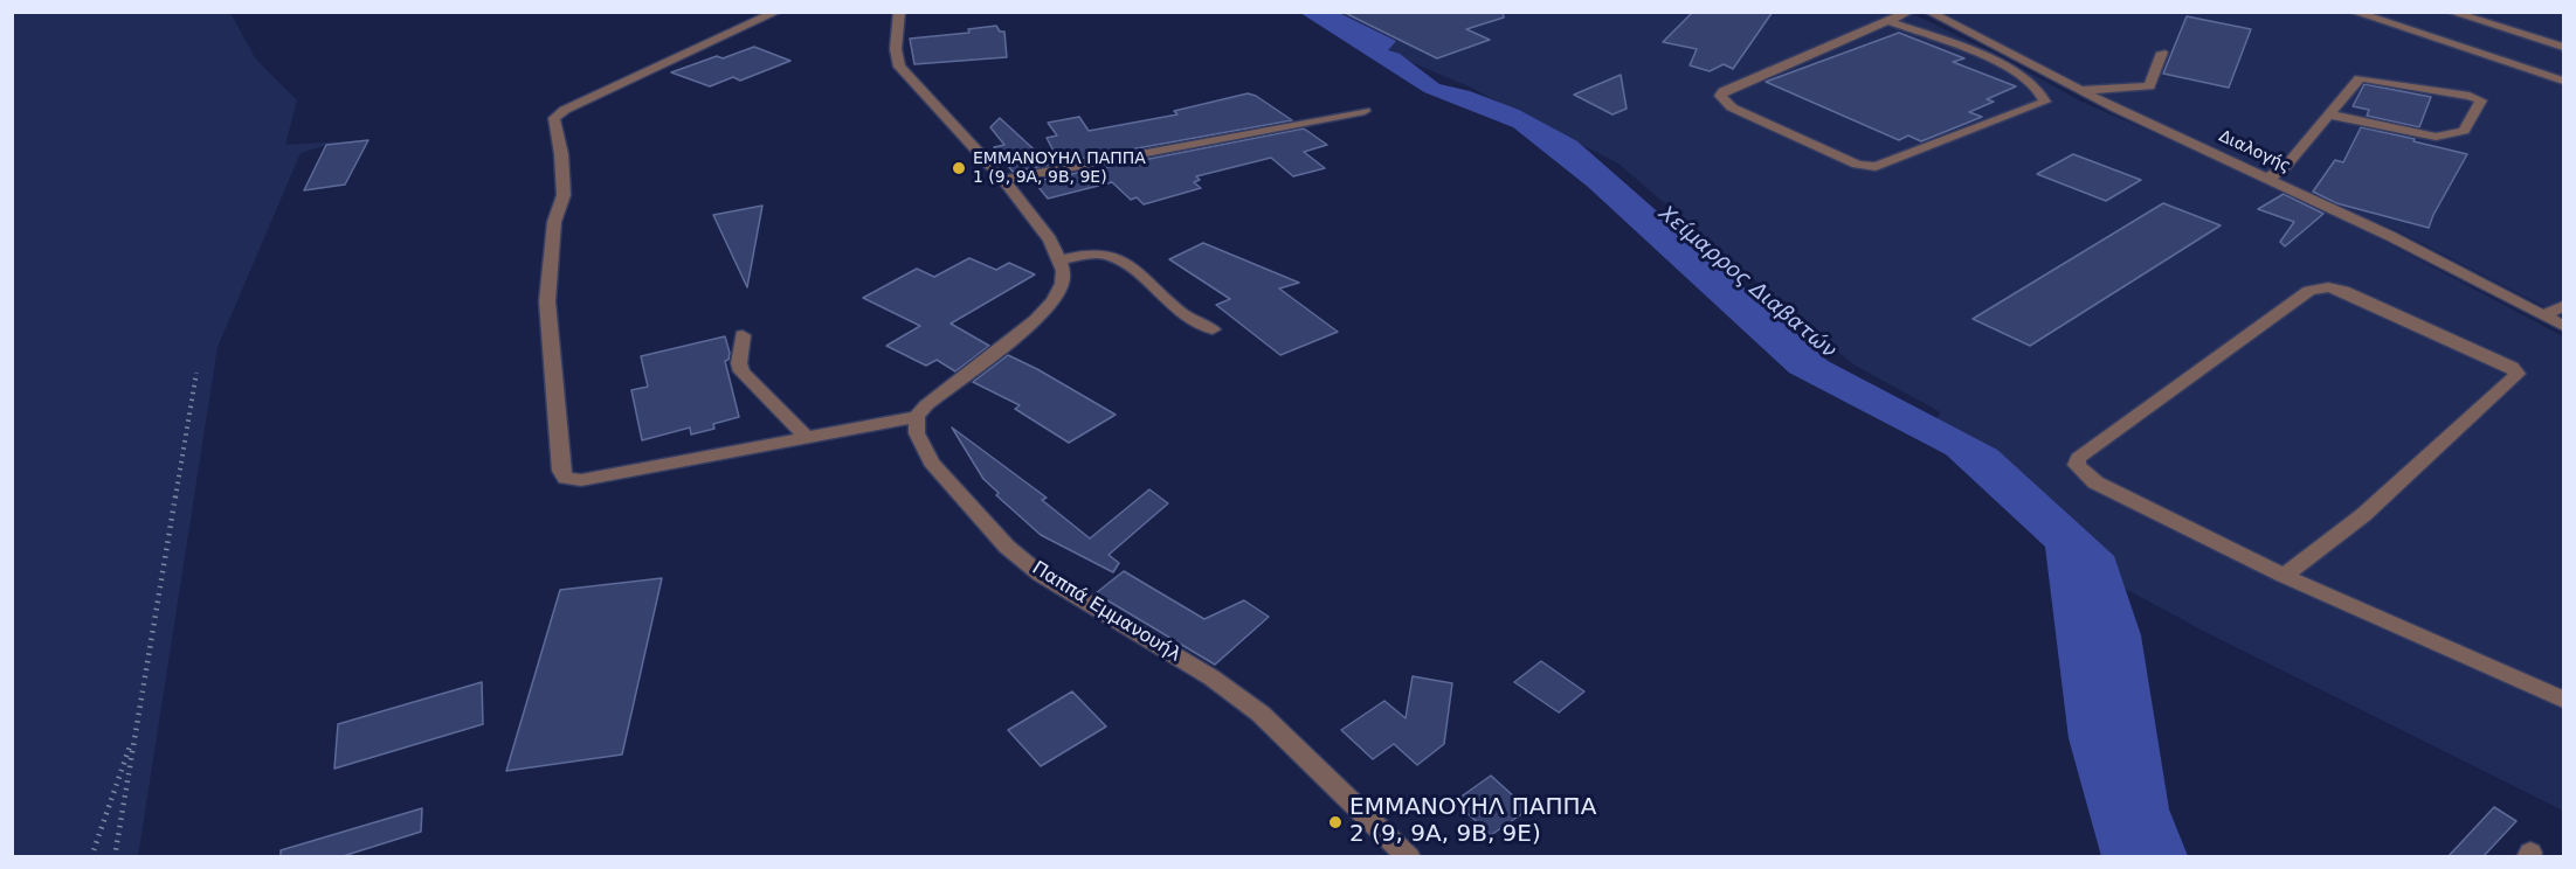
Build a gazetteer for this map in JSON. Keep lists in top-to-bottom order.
{
  "streets": {
    "street": ["Διαλογής", "Παππά Εμμανουήλ"]
  },
  "water": ["Χείμαρρος Διαβατών"],
  "places": ["ΕΜΜΑΝΟΥΗΛ ΠΑΠΠΑ 1 (9, 9Α, 9Β, 9Ε)", "ΕΜΜΑΝΟΥΗΛ ΠΑΠΠΑ 2 (9, 9Α, 9Β, 9Ε)"]
}
